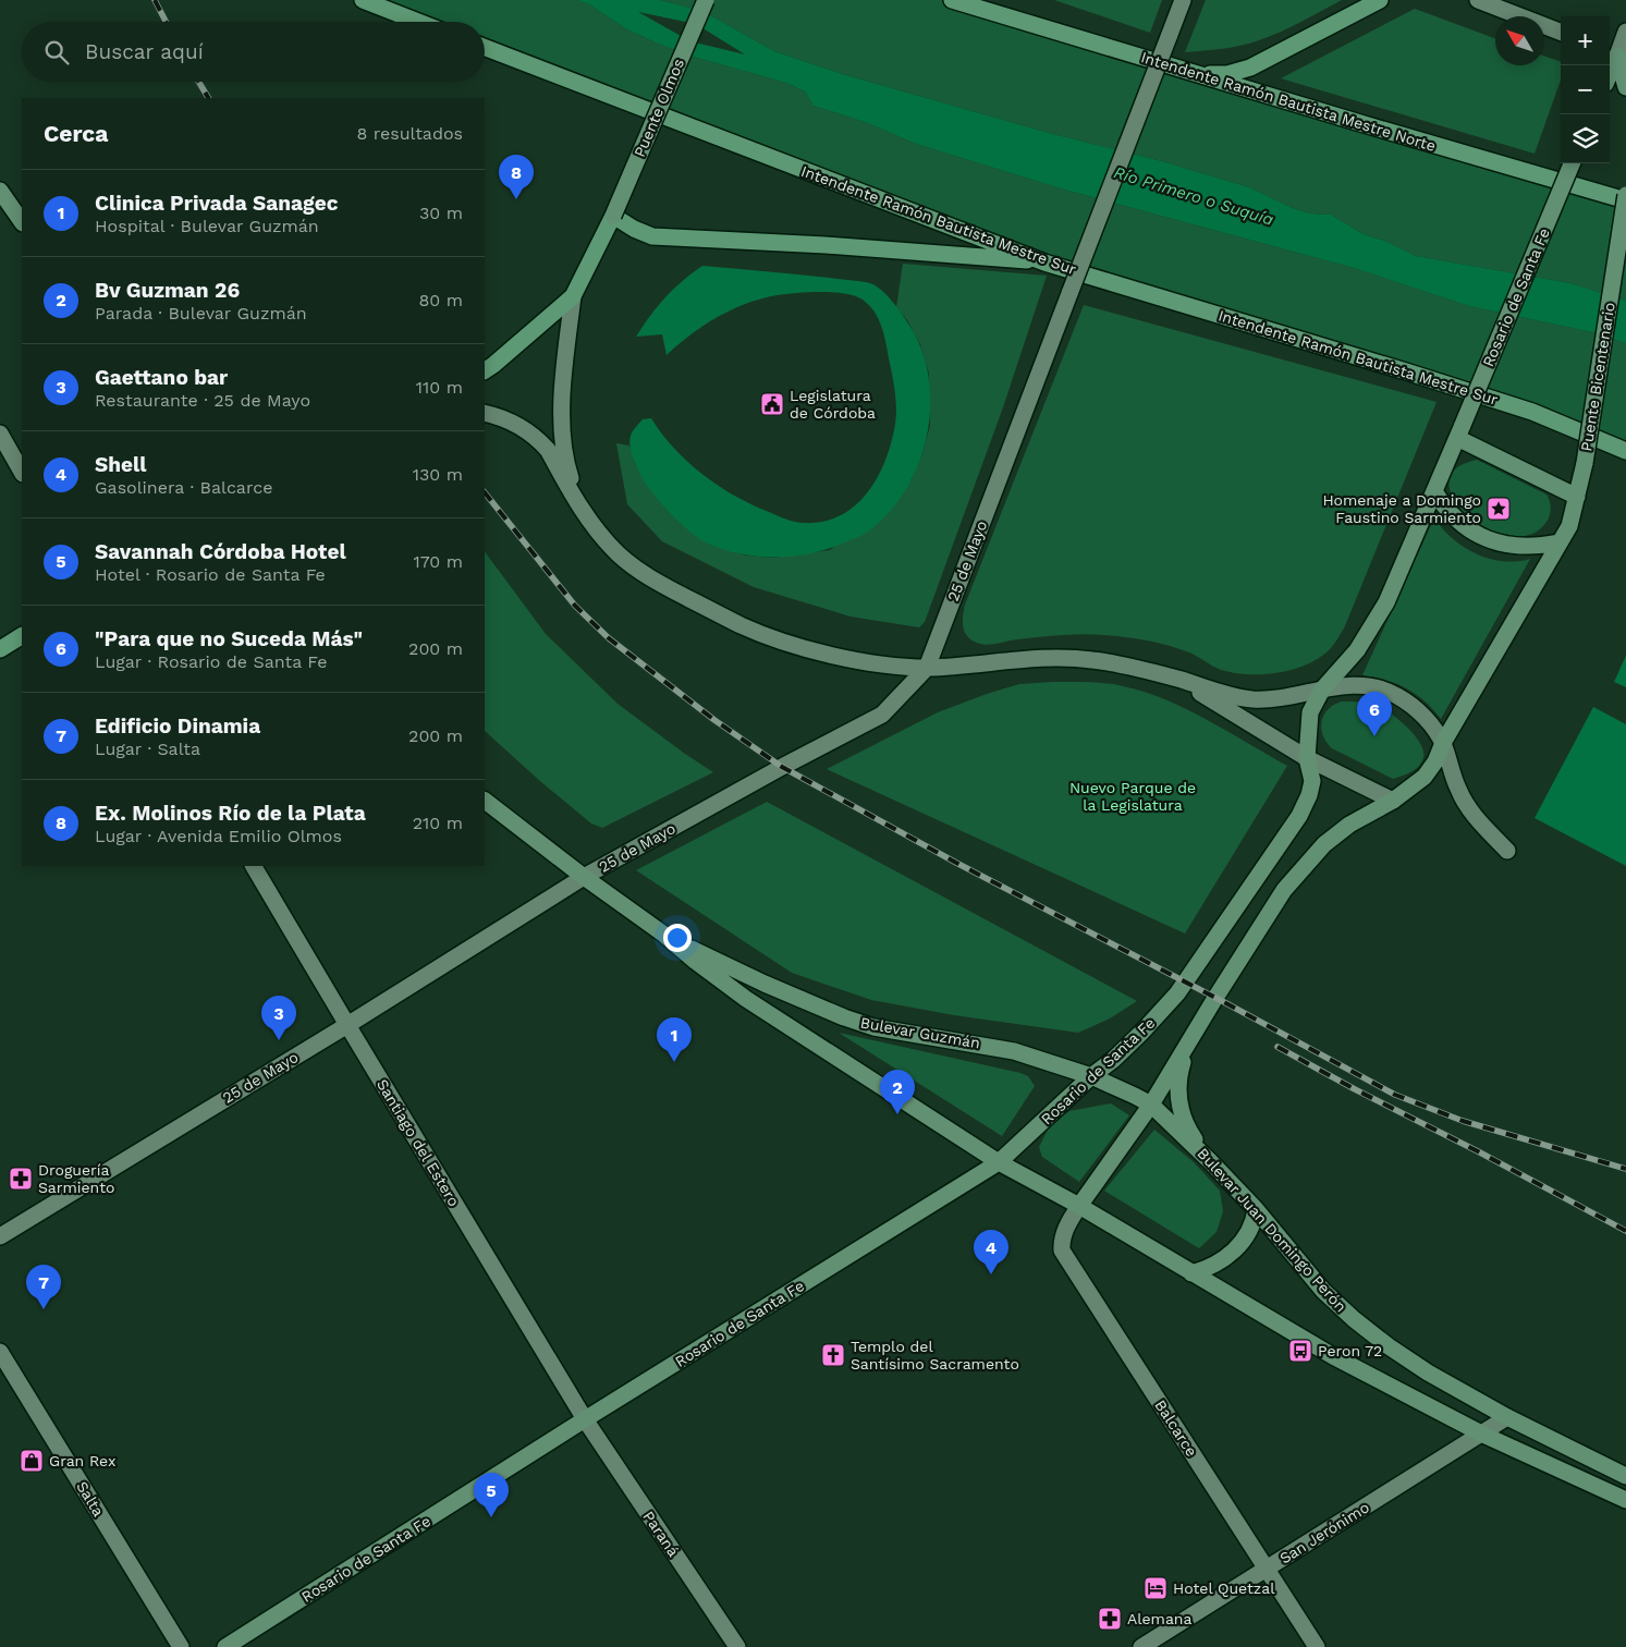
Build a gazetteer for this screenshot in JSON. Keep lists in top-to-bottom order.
{
  "streets": {
    "main road": ["Intendente Ramón Bautista Mestre Norte", "Intendente Ramón Bautista Mestre Sur"],
    "street": [
      "Puente Olmos",
      "Rosario de Santa Fe",
      "Puente Bicentenario",
      "25 de Mayo",
      "Bulevar Guzmán",
      "Santiago del Estero",
      "Bulevar Juan Domingo Perón",
      "Balcarce",
      "Salta",
      "San Jerónimo",
      "Paraná"
    ]
  },
  "crossings": [
    ["Rosario de Santa Fe", "Bulevar Guzmán"],
    ["Rosario de Santa Fe", "Santiago del Estero"],
    ["Rosario de Santa Fe", "Bulevar Juan Domingo Perón"],
    ["Rosario de Santa Fe", "Paraná"],
    ["25 de Mayo", "Bulevar Guzmán"],
    ["25 de Mayo", "Santiago del Estero"],
    ["Bulevar Guzmán", "Bulevar Juan Domingo Perón"],
    ["Bulevar Guzmán", "Balcarce"],
    ["Santiago del Estero", "Paraná"],
    ["Bulevar Juan Domingo Perón", "San Jerónimo"],
    ["Balcarce", "San Jerónimo"]
  ],
  "water": ["Río Primero o Suquía"],
  "parks": ["Nuevo Parque de la Legislatura"],
  "places": {
    "public building": ["Legislatura de Córdoba"],
    "place": ["Homenaje a Domingo Faustino Sarmiento"],
    "pharmacy": ["Droguería Sarmiento", "Alemana"],
    "bus stop": ["Peron 72"],
    "church": ["Templo del Santísimo Sacramento"],
    "shop": ["Gran Rex"],
    "hotel": ["Hotel Quetzal"]
  },
  "north": "top left",
  "page": {
    "map_buttons": ["+", "−"],
    "search": "Buscar aquí",
    "heading": ["Cerca", "8 resultados"],
    "pins": [
      "8",
      "6",
      "3",
      "1",
      "2",
      "4",
      "7",
      "5"
    ],
    "list": [
      {
        "mark": "1",
        "name": "Clinica Privada Sanagec",
        "note": "Hospital · Bulevar Guzmán",
        "value": "30 m"
      },
      {
        "mark": "2",
        "name": "Bv Guzman 26",
        "note": "Parada · Bulevar Guzmán",
        "value": "80 m"
      },
      {
        "mark": "3",
        "name": "Gaettano bar",
        "note": "Restaurante · 25 de Mayo",
        "value": "110 m"
      },
      {
        "mark": "4",
        "name": "Shell",
        "note": "Gasolinera · Balcarce",
        "value": "130 m"
      },
      {
        "mark": "5",
        "name": "Savannah Córdoba Hotel",
        "note": "Hotel · Rosario de Santa Fe",
        "value": "170 m"
      },
      {
        "mark": "6",
        "name": "\"Para que no Suceda Más\"",
        "note": "Lugar · Rosario de Santa Fe",
        "value": "200 m"
      },
      {
        "mark": "7",
        "name": "Edificio Dinamia",
        "note": "Lugar · Salta",
        "value": "200 m"
      },
      {
        "mark": "8",
        "name": "Ex. Molinos Río de la Plata",
        "note": "Lugar · Avenida Emilio Olmos",
        "value": "210 m"
      }
    ]
  }
}
